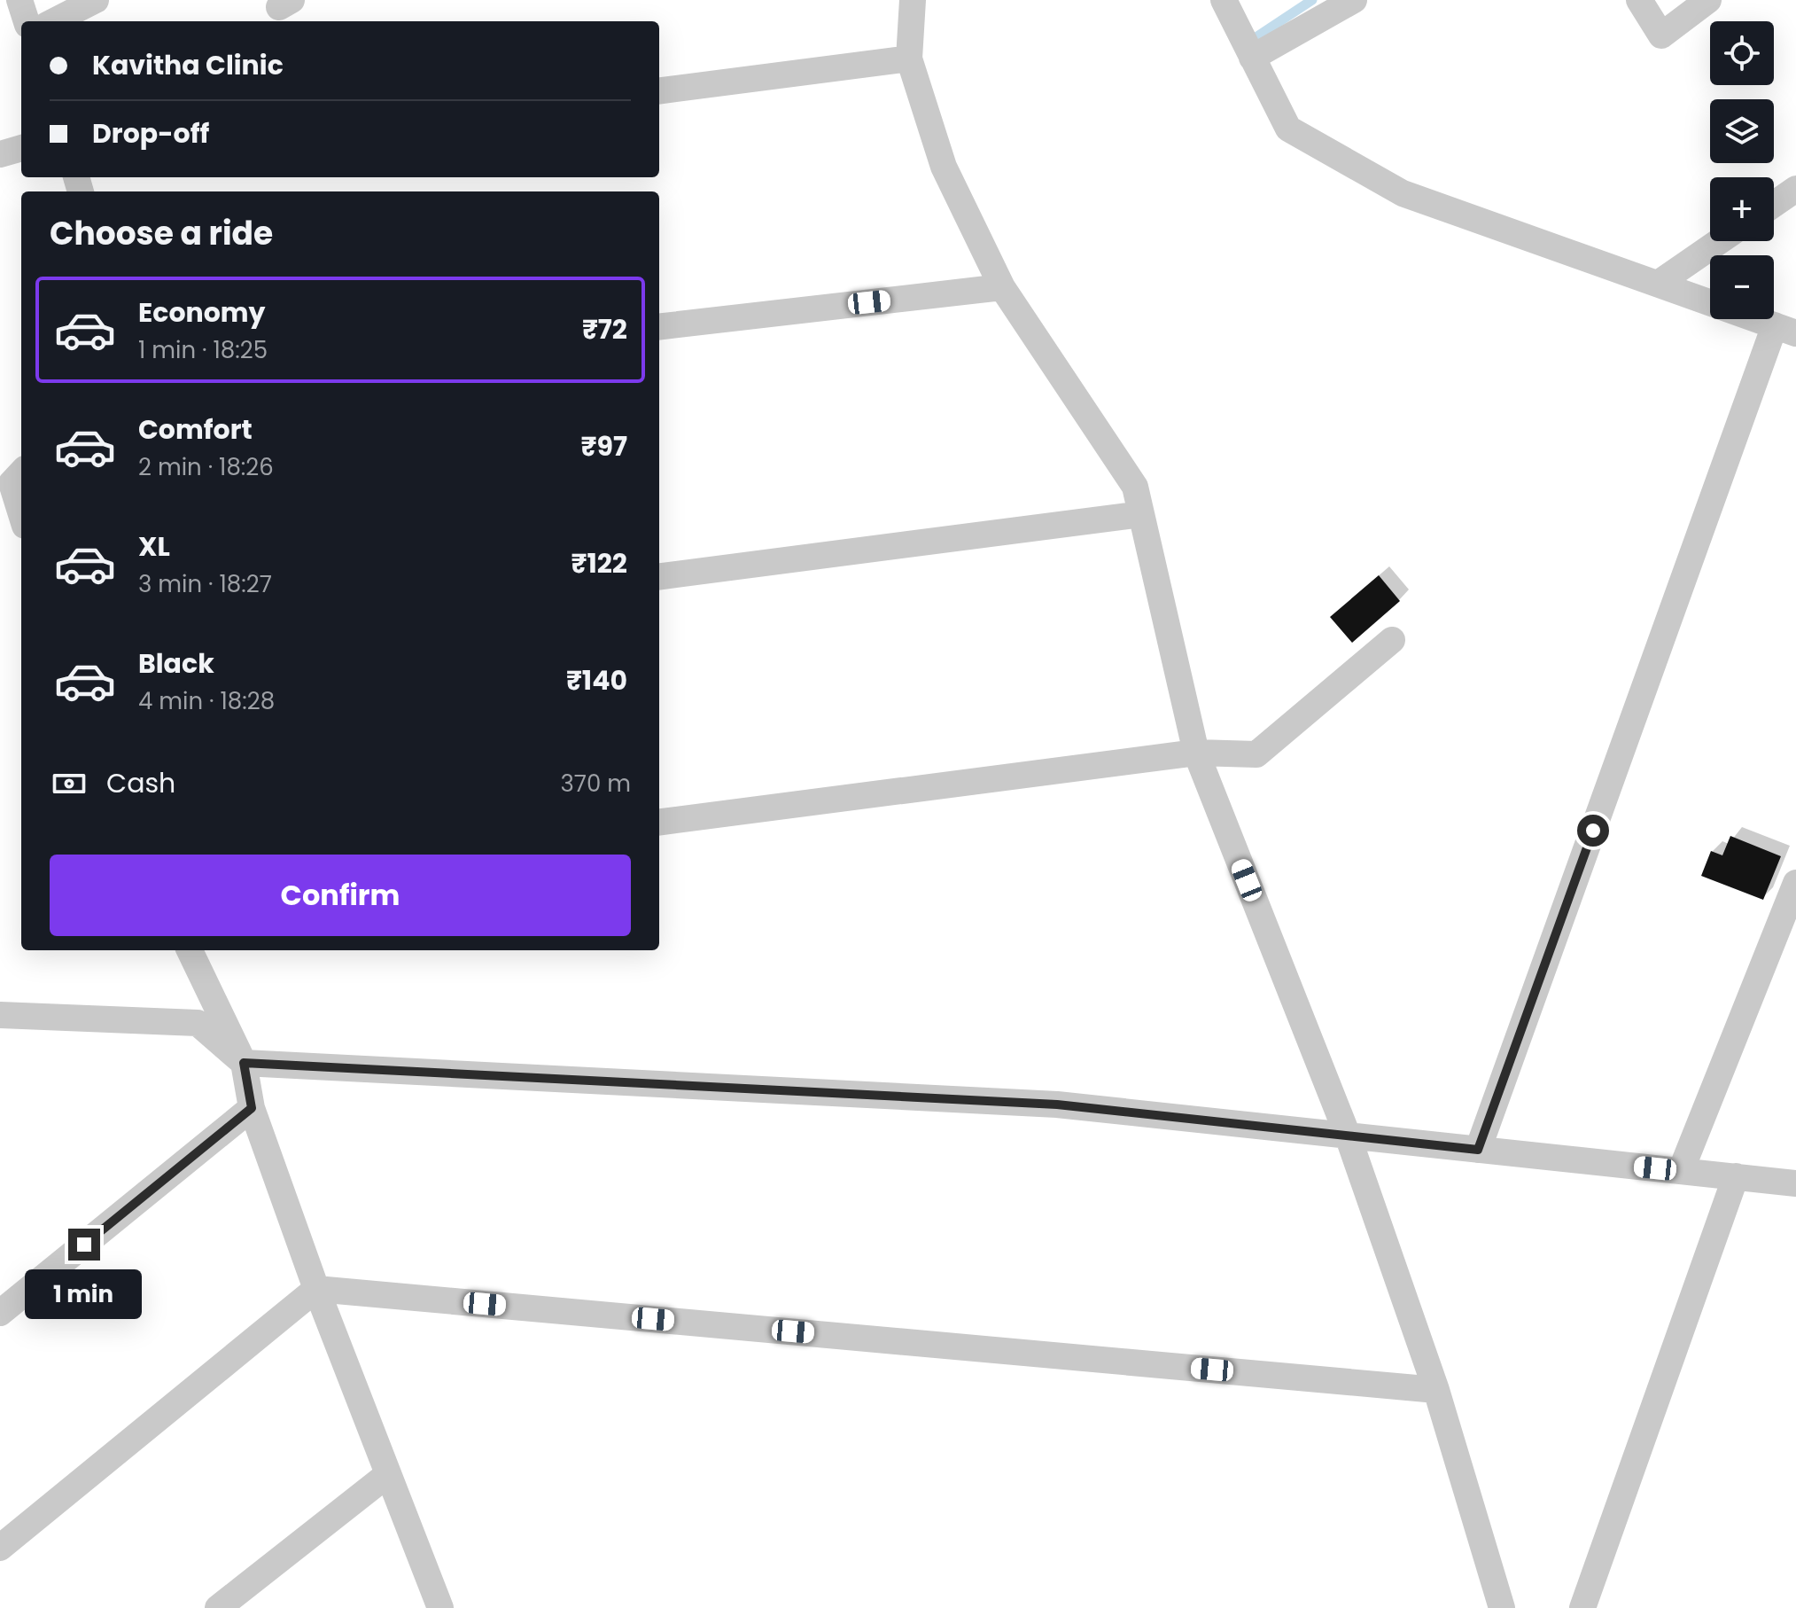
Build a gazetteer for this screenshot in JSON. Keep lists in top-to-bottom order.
{
  "page": {
    "map_buttons": ["+", "−"],
    "banner": ["Kavitha Clinic", "Drop-off"],
    "heading": "Choose a ride",
    "list": [
      {
        "name": "Economy",
        "note": "1 min · 18:25",
        "value": "₹72"
      },
      {
        "name": "Comfort",
        "note": "2 min · 18:26",
        "value": "₹97"
      },
      {
        "name": "XL",
        "note": "3 min · 18:27",
        "value": "₹122"
      },
      {
        "name": "Black",
        "note": "4 min · 18:28",
        "value": "₹140"
      }
    ],
    "pay": ["Cash", "370 m"],
    "buttons": "Confirm",
    "bubble": "1 min"
  }
}
